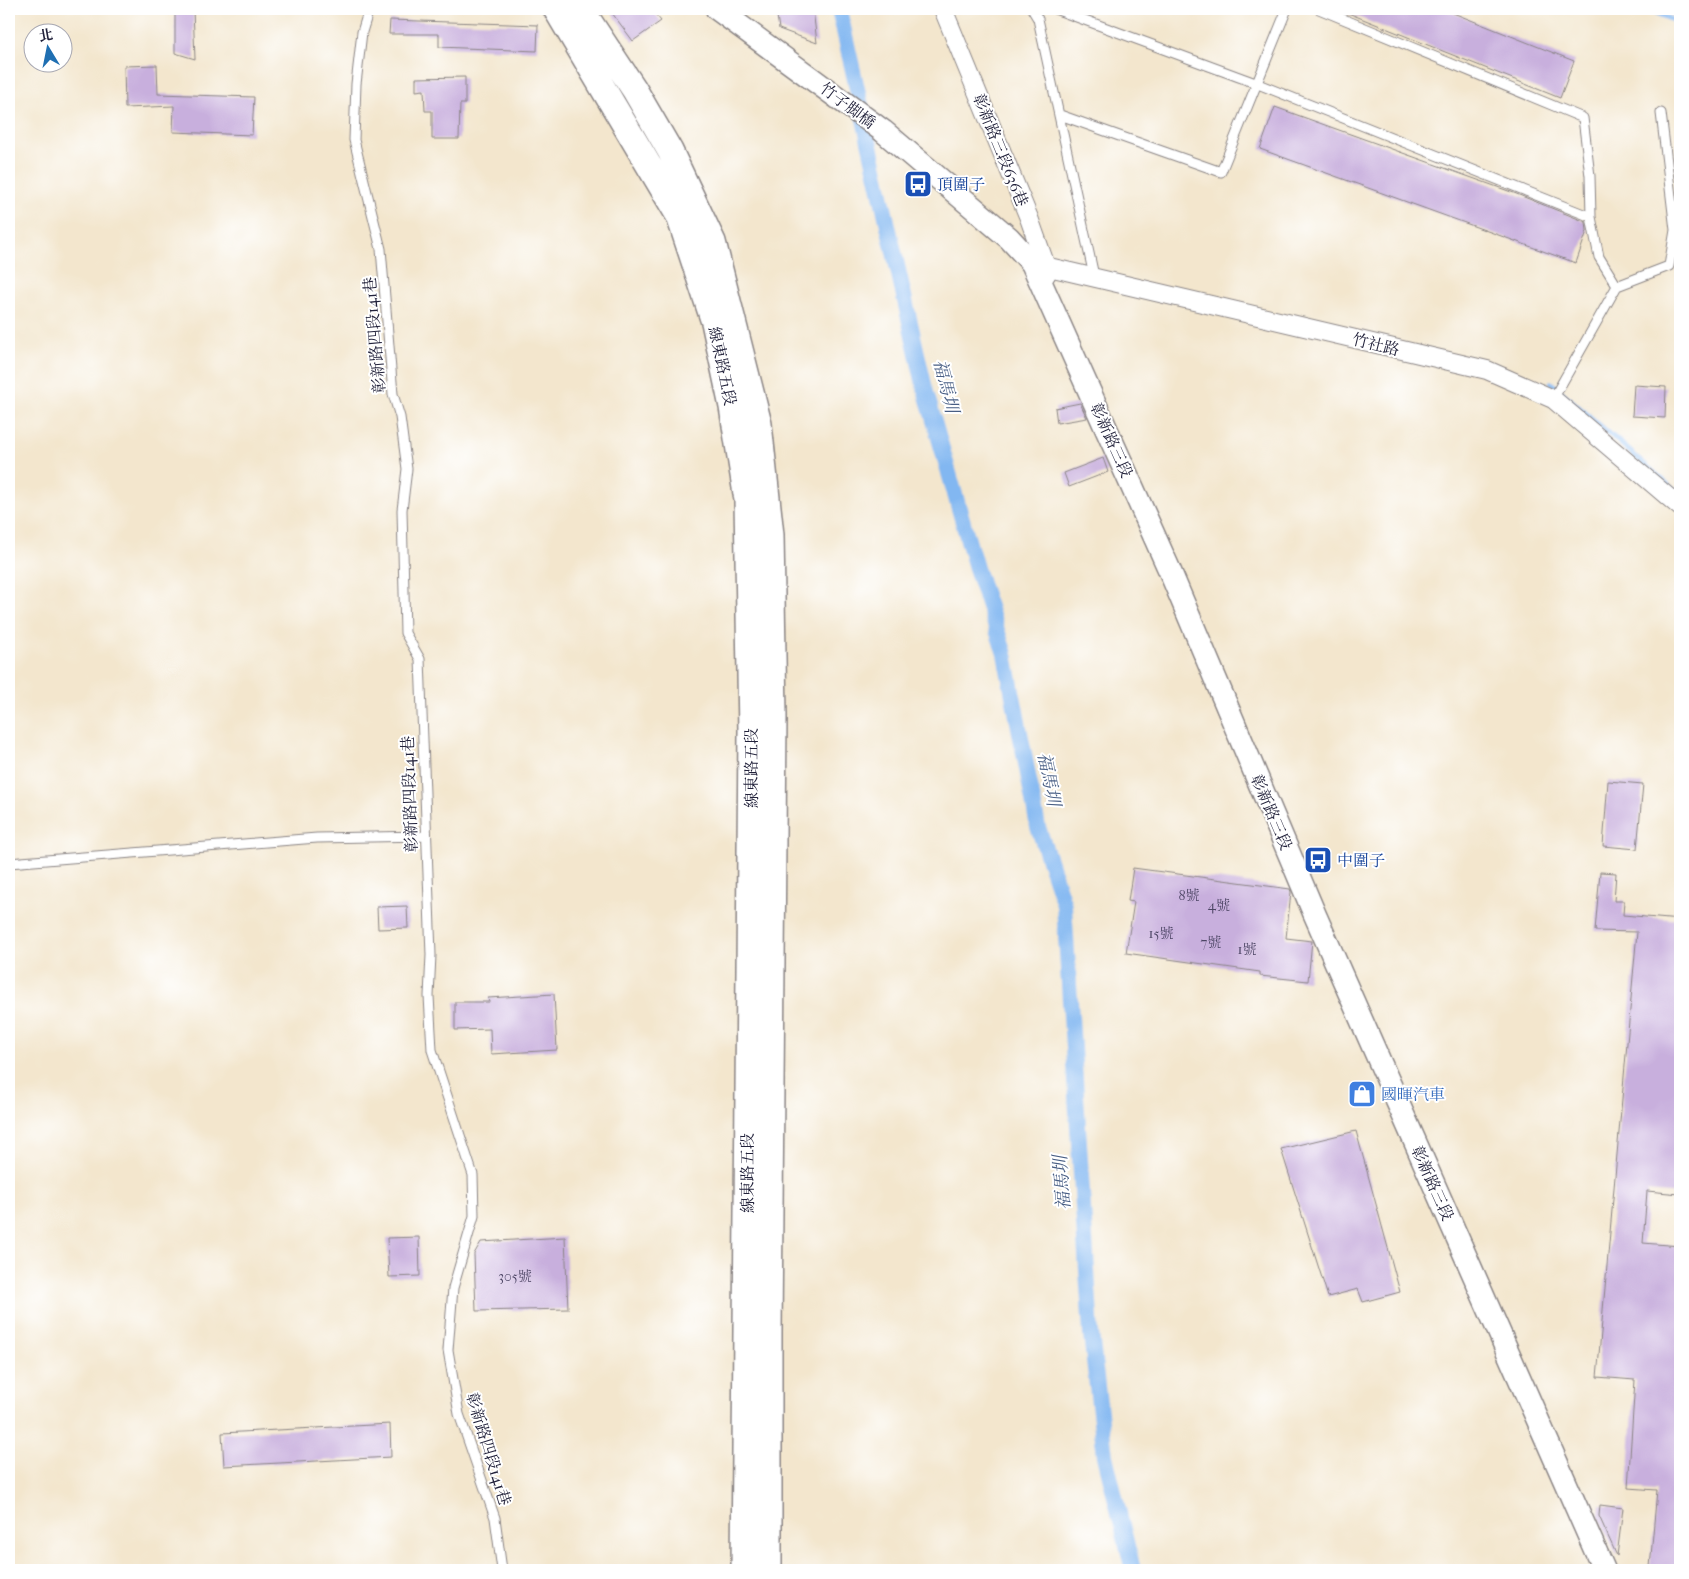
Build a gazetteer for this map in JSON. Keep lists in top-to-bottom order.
{
  "streets": {
    "main road": ["線東路五段"],
    "street": [
      "竹子脚橋",
      "彰新路三段636巷",
      "竹社路",
      "彰新路三段"
    ],
    "lane": ["彰新路四段141巷"]
  },
  "crossings": [
    ["竹子脚橋", "彰新路三段"],
    ["彰新路三段636巷", "竹社路"],
    ["彰新路三段636巷", "彰新路三段"],
    ["竹社路", "彰新路三段"]
  ],
  "water": ["福馬圳"],
  "places": {
    "bus stop": ["頂圍子", "中圍子"],
    "shop": ["國暉汽車"]
  },
  "house_numbers": [
    "8號",
    "4號",
    "15號",
    "7號",
    "1號",
    "305號"
  ],
  "north": "top"
}
